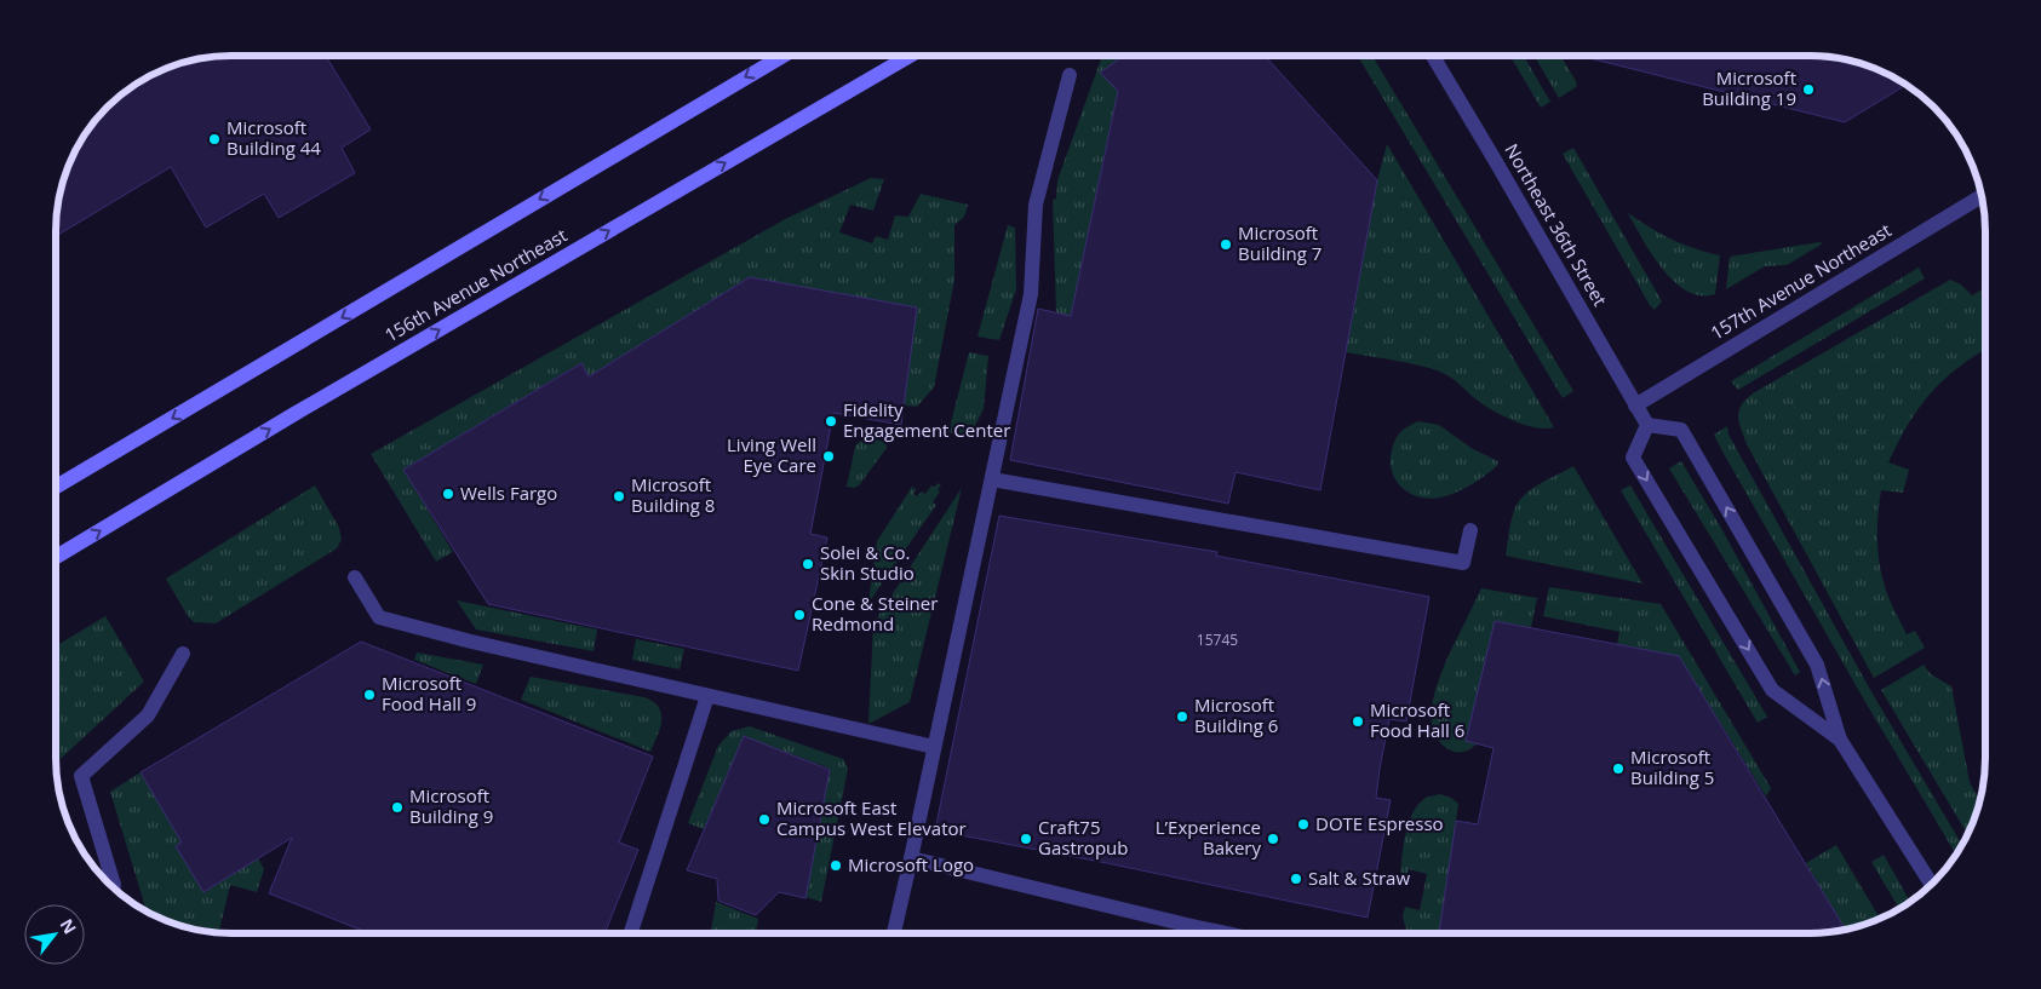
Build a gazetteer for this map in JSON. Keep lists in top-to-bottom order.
{
  "streets": {
    "main road": ["156th Avenue Northeast"],
    "street": ["Northeast 36th Street", "157th Avenue Northeast"]
  },
  "crossings": [
    ["Northeast 36th Street", "157th Avenue Northeast"]
  ],
  "places": [
    "Microsoft Building 19",
    "Microsoft Building 44",
    "Microsoft Building 7",
    "Fidelity Engagement Center",
    "Living Well Eye Care",
    "Wells Fargo",
    "Microsoft Building 8",
    "Solei & Co. Skin Studio",
    "Cone & Steiner Redmond",
    "Microsoft Food Hall 9",
    "Microsoft Building 6",
    "Microsoft Food Hall 6",
    "Microsoft Building 5",
    "Microsoft Building 9",
    "Microsoft East Campus West Elevator",
    "DOTE Espresso",
    "Craft75 Gastropub",
    "L’Experience Bakery",
    "Microsoft Logo",
    "Salt & Straw"
  ],
  "house_numbers": ["15745"],
  "north": "top right"
}
